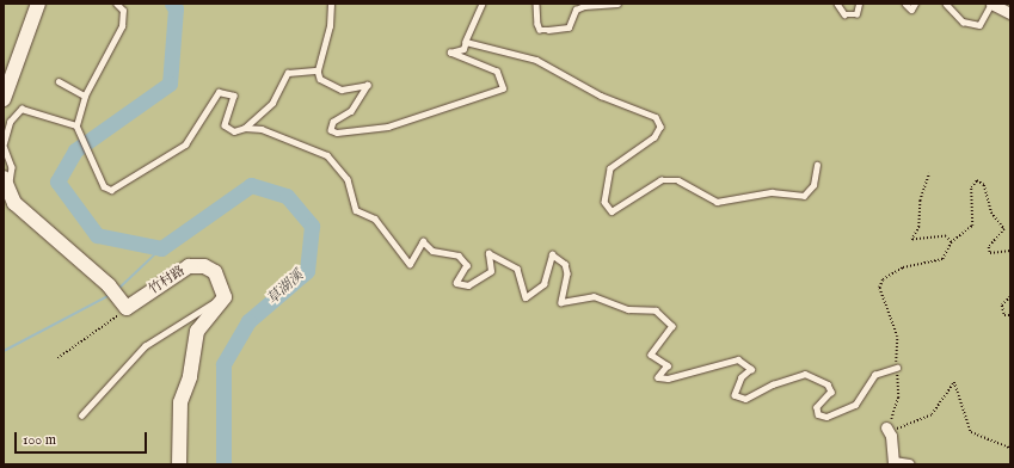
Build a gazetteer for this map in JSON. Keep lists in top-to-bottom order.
{
  "streets": {
    "street": ["竹村路"]
  },
  "water": ["草湖溪"],
  "scale_bar": "100 m"
}
